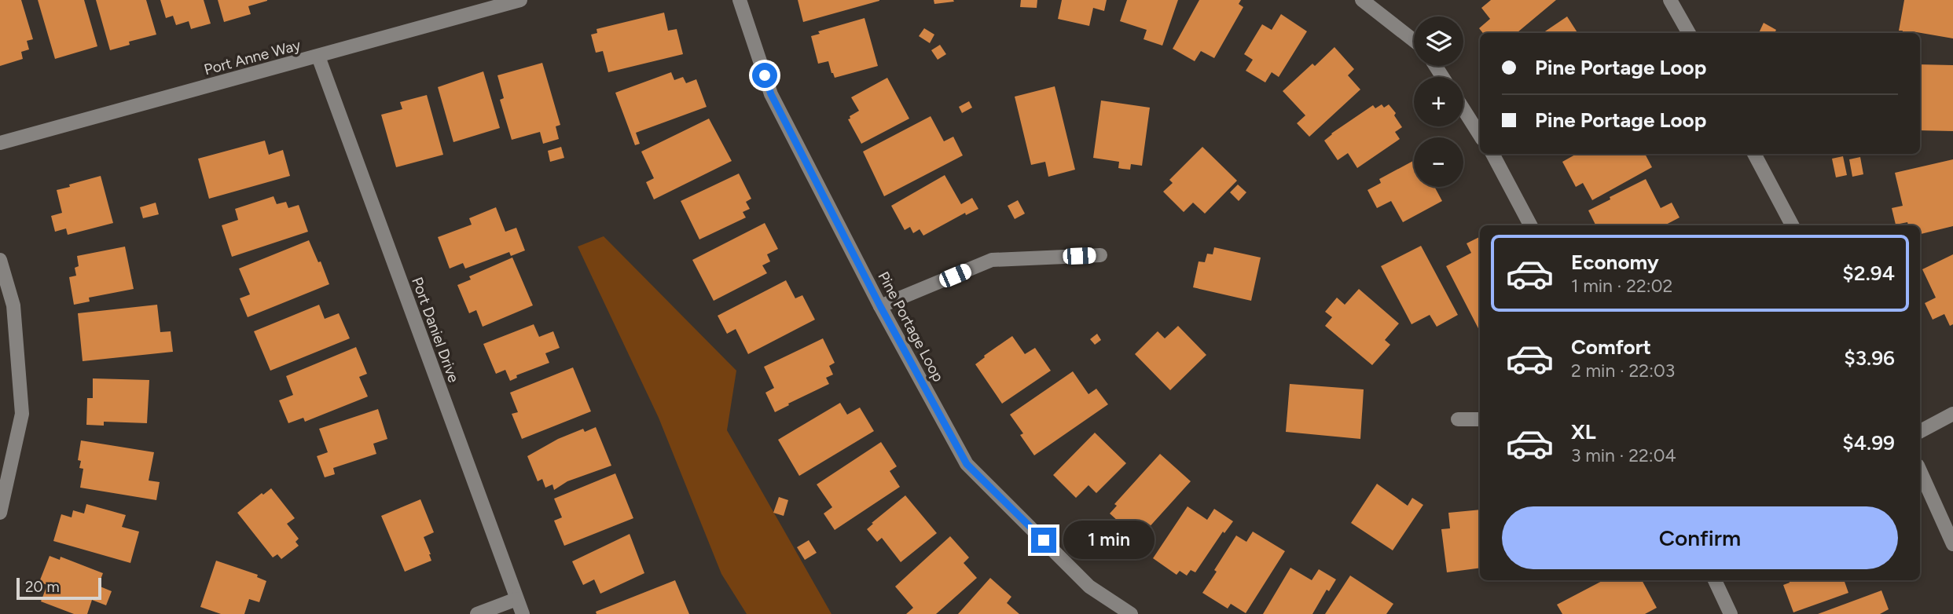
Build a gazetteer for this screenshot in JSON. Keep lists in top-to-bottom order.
{
  "streets": {
    "street": ["Port Anne Way", "Pine Portage Loop", "Port Daniel Drive"]
  },
  "crossings": [
    ["Port Anne Way", "Port Daniel Drive"]
  ],
  "scale_bar": "20 m",
  "page": {
    "map_buttons": ["+", "−"],
    "banner": ["Pine Portage Loop", "Pine Portage Loop"],
    "list": [
      {
        "name": "Economy",
        "note": "1 min · 22:02",
        "value": "$2.94"
      },
      {
        "name": "Comfort",
        "note": "2 min · 22:03",
        "value": "$3.96"
      },
      {
        "name": "XL",
        "note": "3 min · 22:04",
        "value": "$4.99"
      }
    ],
    "buttons": "Confirm",
    "bubble": "1 min",
    "scale": "20 m"
  }
}
